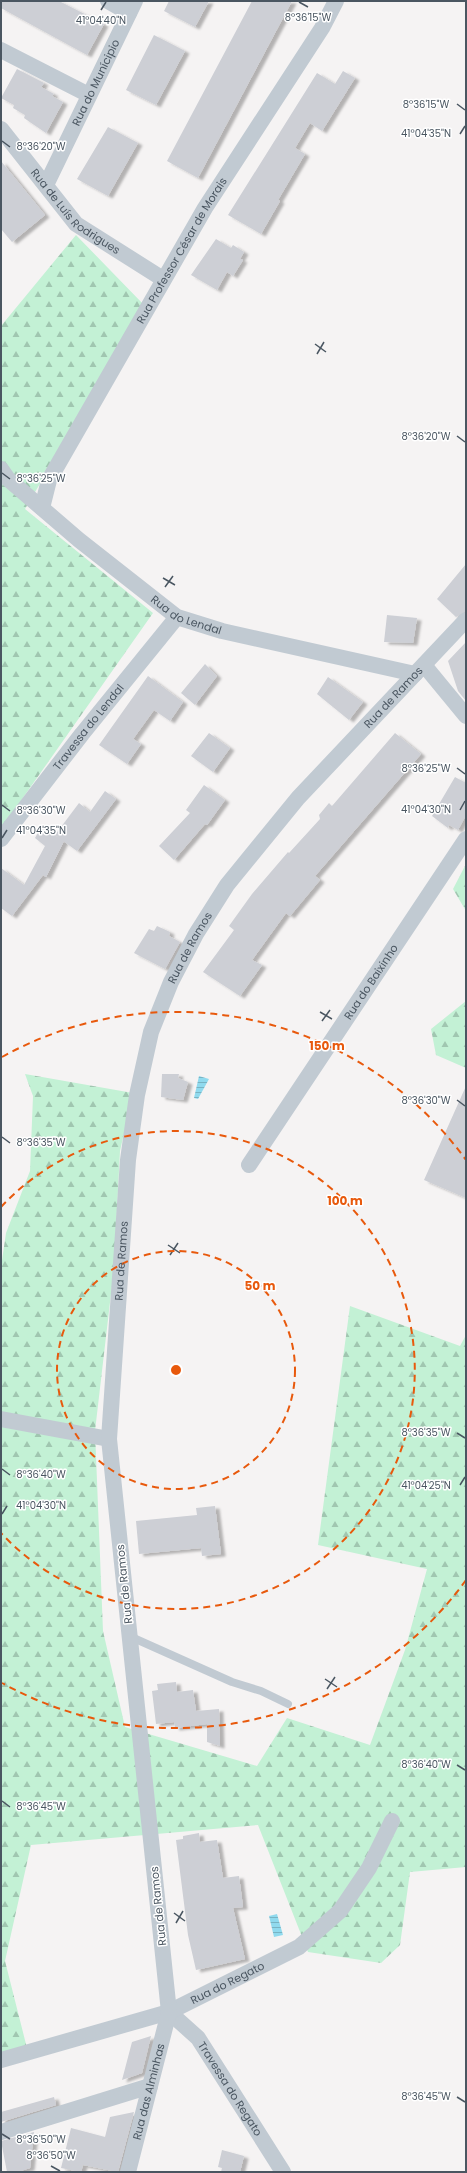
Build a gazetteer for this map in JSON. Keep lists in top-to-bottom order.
{
  "streets": {
    "street": [
      "Rua do Munícipio",
      "Rua de Luís Rodrigues",
      "Rua Professor César de Morais",
      "Rua do Lendal",
      "Rua de Ramos",
      "Travessa do Lendal",
      "Rua do Baixinho",
      "Rua do Regato",
      "Travessa do Regato",
      "Rua das Alminhas"
    ]
  },
  "crossings": [
    ["Rua do Munícipio", "Rua de Luís Rodrigues"],
    ["Rua de Luís Rodrigues", "Rua Professor César de Morais"],
    ["Rua Professor César de Morais", "Rua do Lendal"],
    ["Rua do Lendal", "Rua de Ramos"],
    ["Rua do Lendal", "Travessa do Lendal"],
    ["Rua de Ramos", "Rua do Regato"],
    ["Rua de Ramos", "Travessa do Regato"],
    ["Rua de Ramos", "Rua das Alminhas"],
    ["Rua do Regato", "Travessa do Regato"],
    ["Rua do Regato", "Rua das Alminhas"],
    ["Travessa do Regato", "Rua das Alminhas"]
  ],
  "coordinates": [
    "8°36'15\"W",
    "41°04'40\"N",
    "41°04'35\"N",
    "8°36'20\"W",
    "8°36'25\"W",
    "41°04'30\"N",
    "8°36'30\"W",
    "8°36'35\"W",
    "8°36'40\"W",
    "41°04'25\"N",
    "8°36'45\"W",
    "8°36'50\"W"
  ],
  "rings": ["150 m", "100 m", "50 m"]
}
